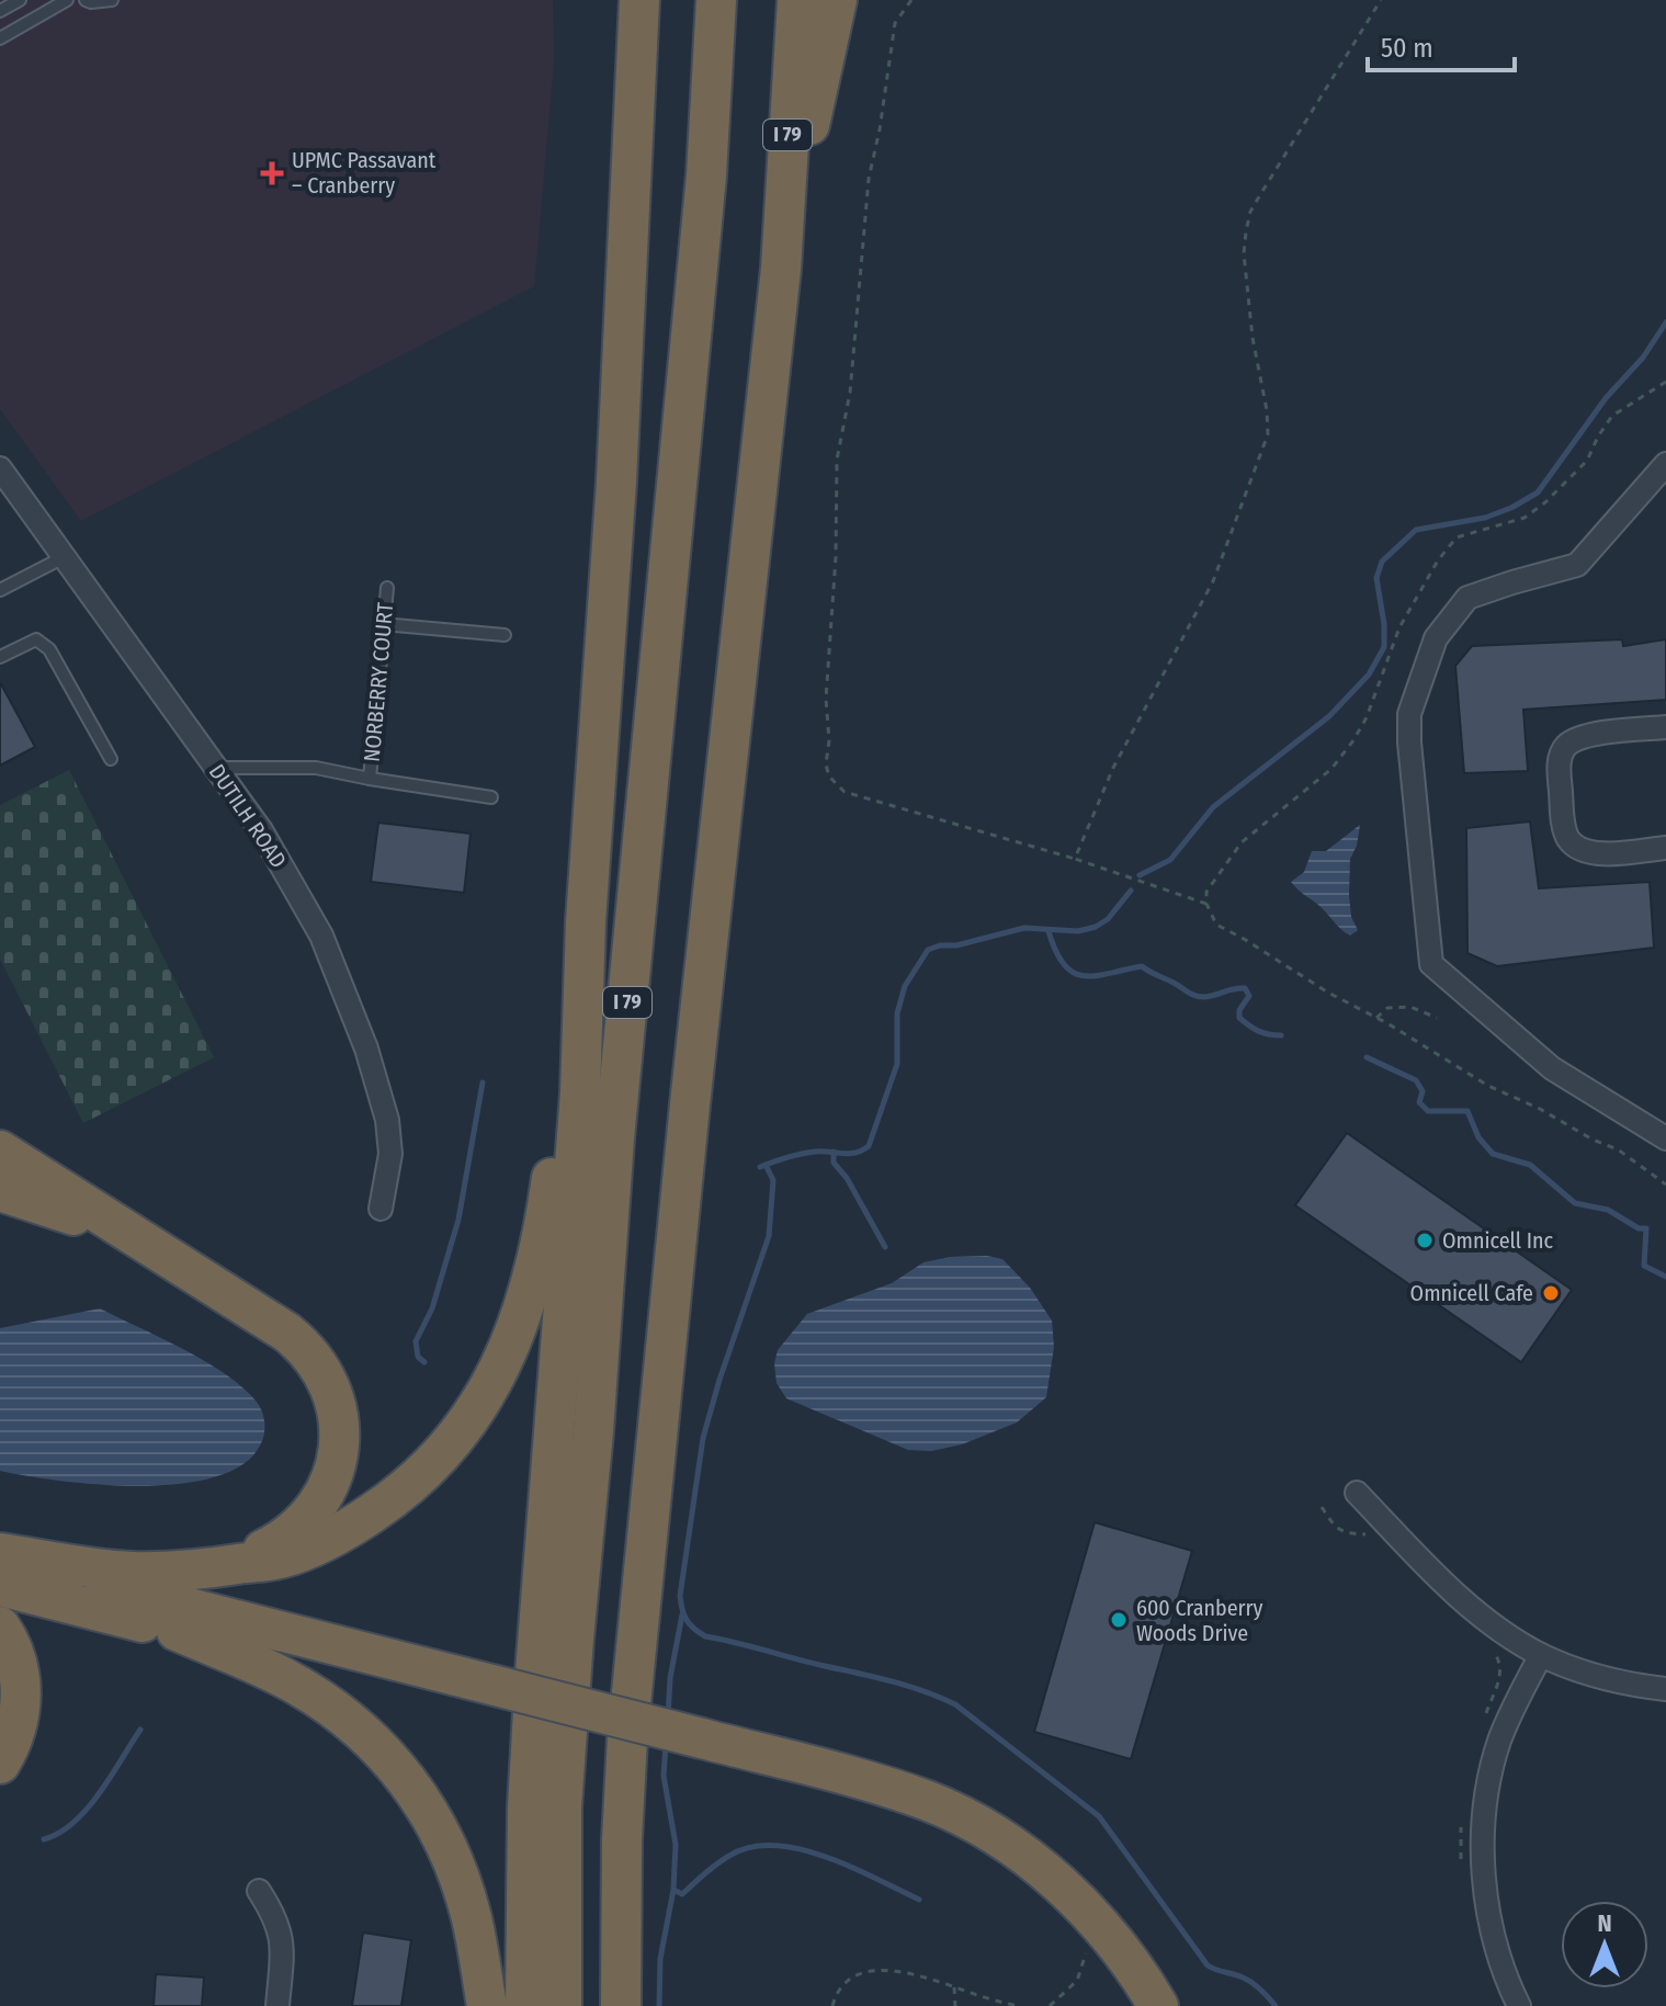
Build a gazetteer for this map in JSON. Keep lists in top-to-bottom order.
{
  "streets": {
    "highway": ["I 79"],
    "street": ["DUTILH ROAD"],
    "lane": ["NORBERRY COURT"]
  },
  "crossings": [
    ["NORBERRY COURT", "DUTILH ROAD"]
  ],
  "places": {
    "health": ["UPMC Passavant – Cranberry"],
    "other": ["Omnicell Inc", "Omnicell Cafe", "600 Cranberry Woods Drive"]
  },
  "scale_bar": "50 m",
  "north": "top"
}
